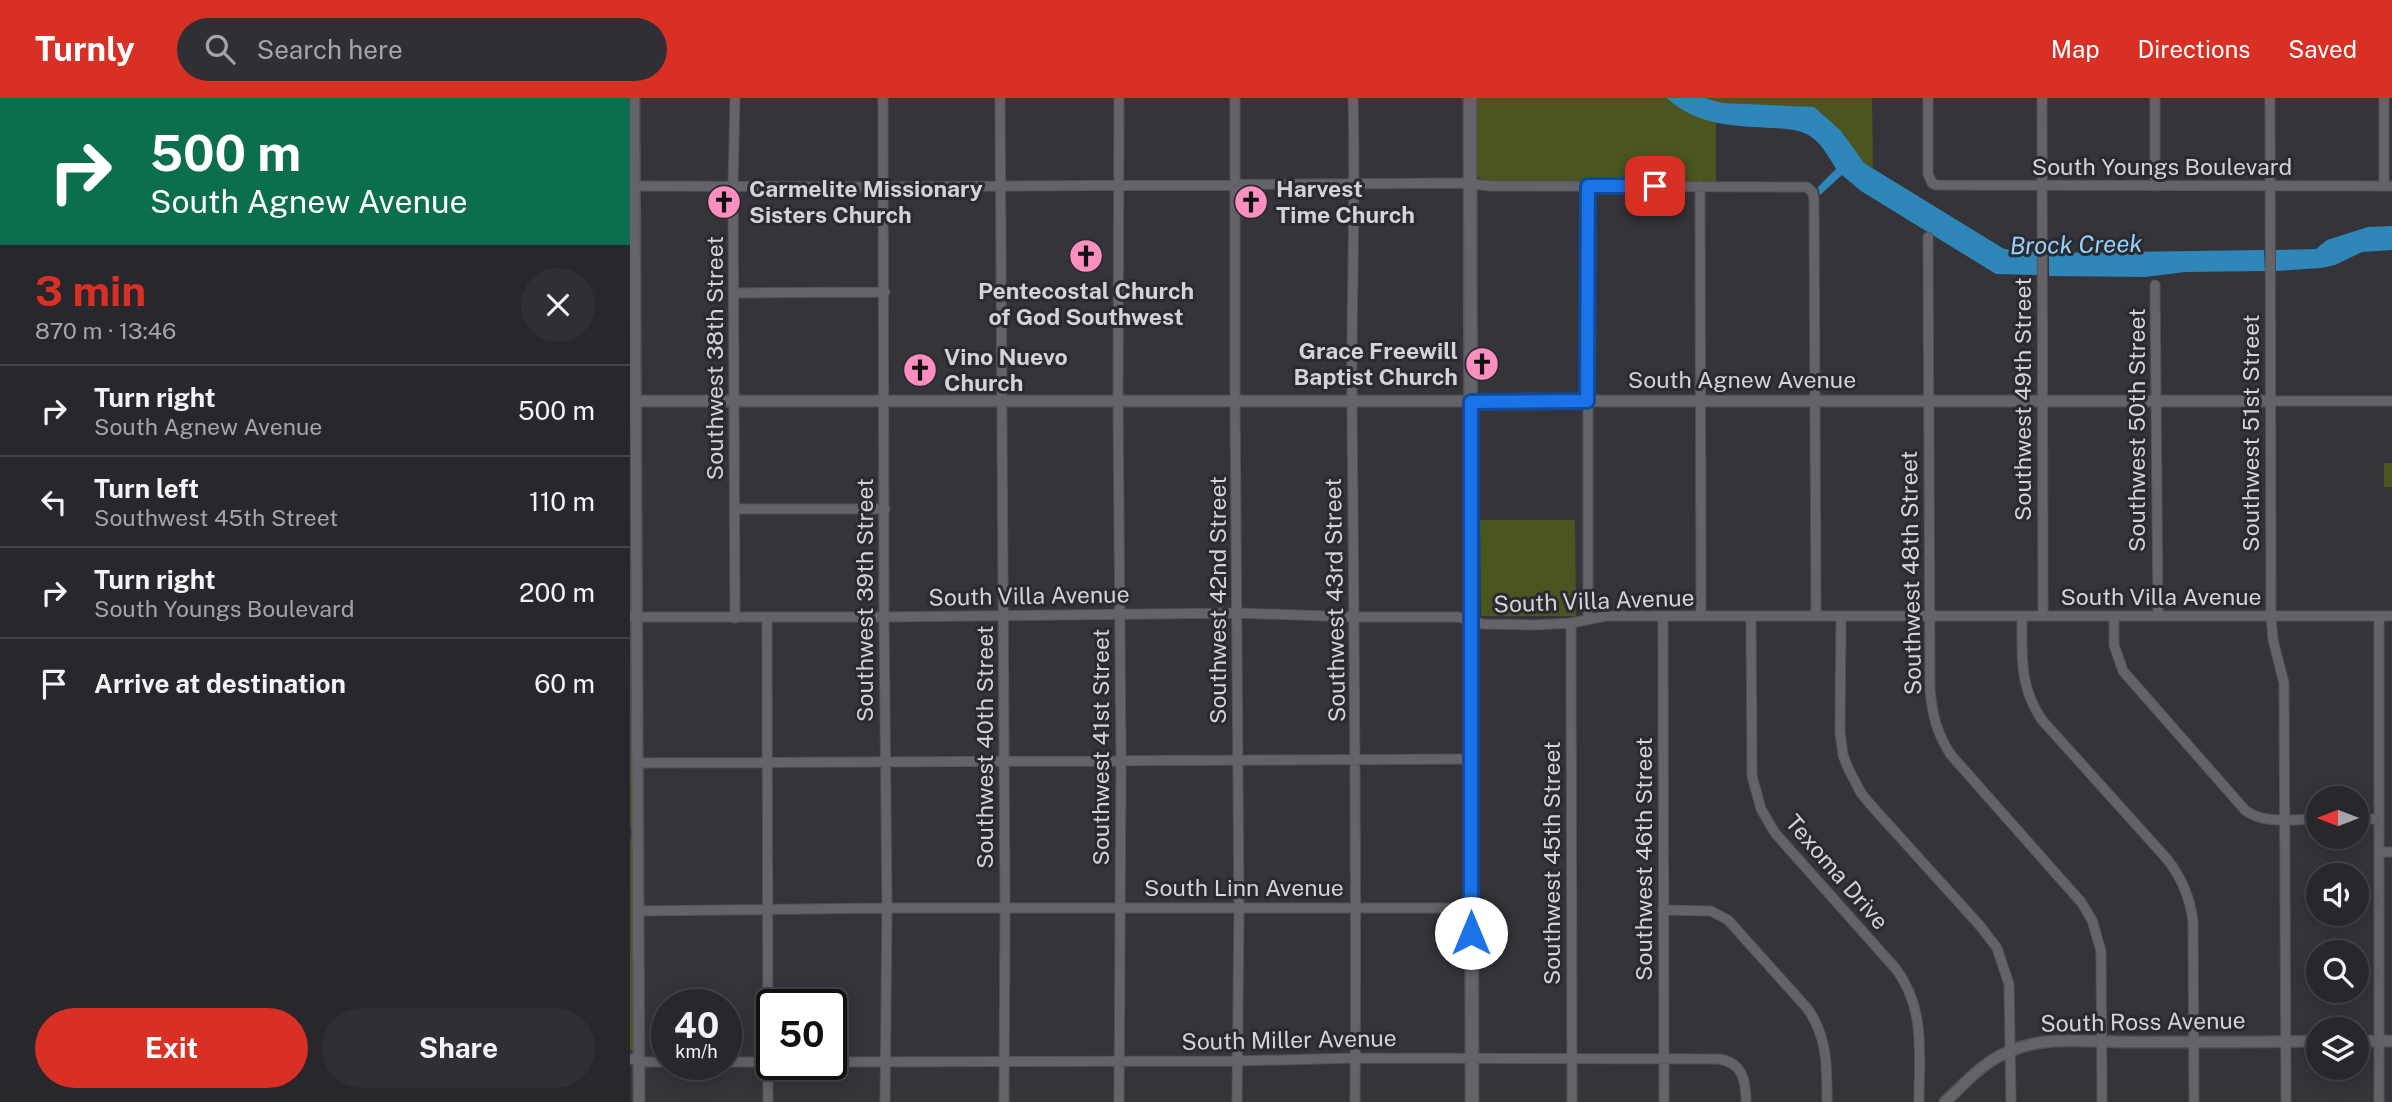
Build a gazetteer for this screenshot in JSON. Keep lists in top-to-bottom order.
{
  "streets": {
    "street": [
      "South Youngs Boulevard",
      "Southwest 38th Street",
      "South Agnew Avenue",
      "Southwest 49th Street",
      "Southwest 50th Street",
      "Southwest 51st Street",
      "Southwest 48th Street",
      "South Villa Avenue",
      "Southwest 39th Street",
      "Southwest 42nd Street",
      "Southwest 43rd Street",
      "Southwest 40th Street",
      "Southwest 41st Street",
      "Southwest 46th Street",
      "Southwest 45th Street",
      "Texoma Drive",
      "South Linn Avenue",
      "South Ross Avenue",
      "South Miller Avenue"
    ]
  },
  "crossings": [
    ["South Youngs Boulevard", "Southwest 49th Street"],
    ["South Youngs Boulevard", "Southwest 51st Street"],
    ["Southwest 38th Street", "South Agnew Avenue"],
    ["Southwest 38th Street", "South Villa Avenue"],
    ["South Agnew Avenue", "Southwest 49th Street"],
    ["South Agnew Avenue", "Southwest 50th Street"],
    ["South Agnew Avenue", "Southwest 51st Street"],
    ["South Agnew Avenue", "Southwest 48th Street"],
    ["South Agnew Avenue", "Southwest 39th Street"],
    ["South Agnew Avenue", "Southwest 42nd Street"],
    ["South Agnew Avenue", "Southwest 43rd Street"],
    ["South Agnew Avenue", "Southwest 40th Street"],
    ["South Agnew Avenue", "Southwest 41st Street"],
    ["Southwest 49th Street", "South Villa Avenue"],
    ["Southwest 50th Street", "South Villa Avenue"],
    ["Southwest 51st Street", "South Villa Avenue"],
    ["Southwest 51st Street", "South Ross Avenue"],
    ["Southwest 48th Street", "South Villa Avenue"],
    ["Southwest 48th Street", "South Ross Avenue"],
    ["South Villa Avenue", "Southwest 39th Street"],
    ["South Villa Avenue", "Southwest 42nd Street"],
    ["South Villa Avenue", "Southwest 43rd Street"],
    ["South Villa Avenue", "Southwest 40th Street"],
    ["South Villa Avenue", "Southwest 41st Street"],
    ["South Villa Avenue", "Southwest 46th Street"],
    ["South Villa Avenue", "Southwest 45th Street"],
    ["South Villa Avenue", "Texoma Drive"],
    ["Southwest 39th Street", "South Linn Avenue"],
    ["Southwest 39th Street", "South Miller Avenue"],
    ["Southwest 42nd Street", "South Linn Avenue"],
    ["Southwest 42nd Street", "South Miller Avenue"],
    ["Southwest 43rd Street", "South Linn Avenue"],
    ["Southwest 43rd Street", "South Miller Avenue"],
    ["Southwest 40th Street", "South Linn Avenue"],
    ["Southwest 40th Street", "South Miller Avenue"],
    ["Southwest 41st Street", "South Linn Avenue"],
    ["Southwest 41st Street", "South Miller Avenue"],
    ["Southwest 46th Street", "South Miller Avenue"],
    ["Southwest 45th Street", "South Miller Avenue"]
  ],
  "water": ["Brock Creek"],
  "places": {
    "church": [
      "Carmelite Missionary Sisters Church",
      "Harvest Time Church",
      "Pentecostal Church of God Southwest",
      "Grace Freewill Baptist Church",
      "Vino Nuevo Church"
    ]
  },
  "north": "left",
  "page": {
    "header": "Turnly",
    "search": "Search here",
    "nav": ["Map", "Directions", "Saved"],
    "turn": ["500 m", "South Agnew Avenue"],
    "heading": ["3 min", "870 m · 13:46"],
    "list": [
      {
        "name": "Turn right",
        "note": "South Agnew Avenue",
        "value": "500 m"
      },
      {
        "name": "Turn left",
        "note": "Southwest 45th Street",
        "value": "110 m"
      },
      {
        "name": "Turn right",
        "note": "South Youngs Boulevard",
        "value": "200 m"
      },
      {
        "name": "Arrive at destination",
        "value": "60 m"
      }
    ],
    "speed": "40 km/h",
    "limit": "50",
    "buttons": ["Exit", "Share"]
  }
}
